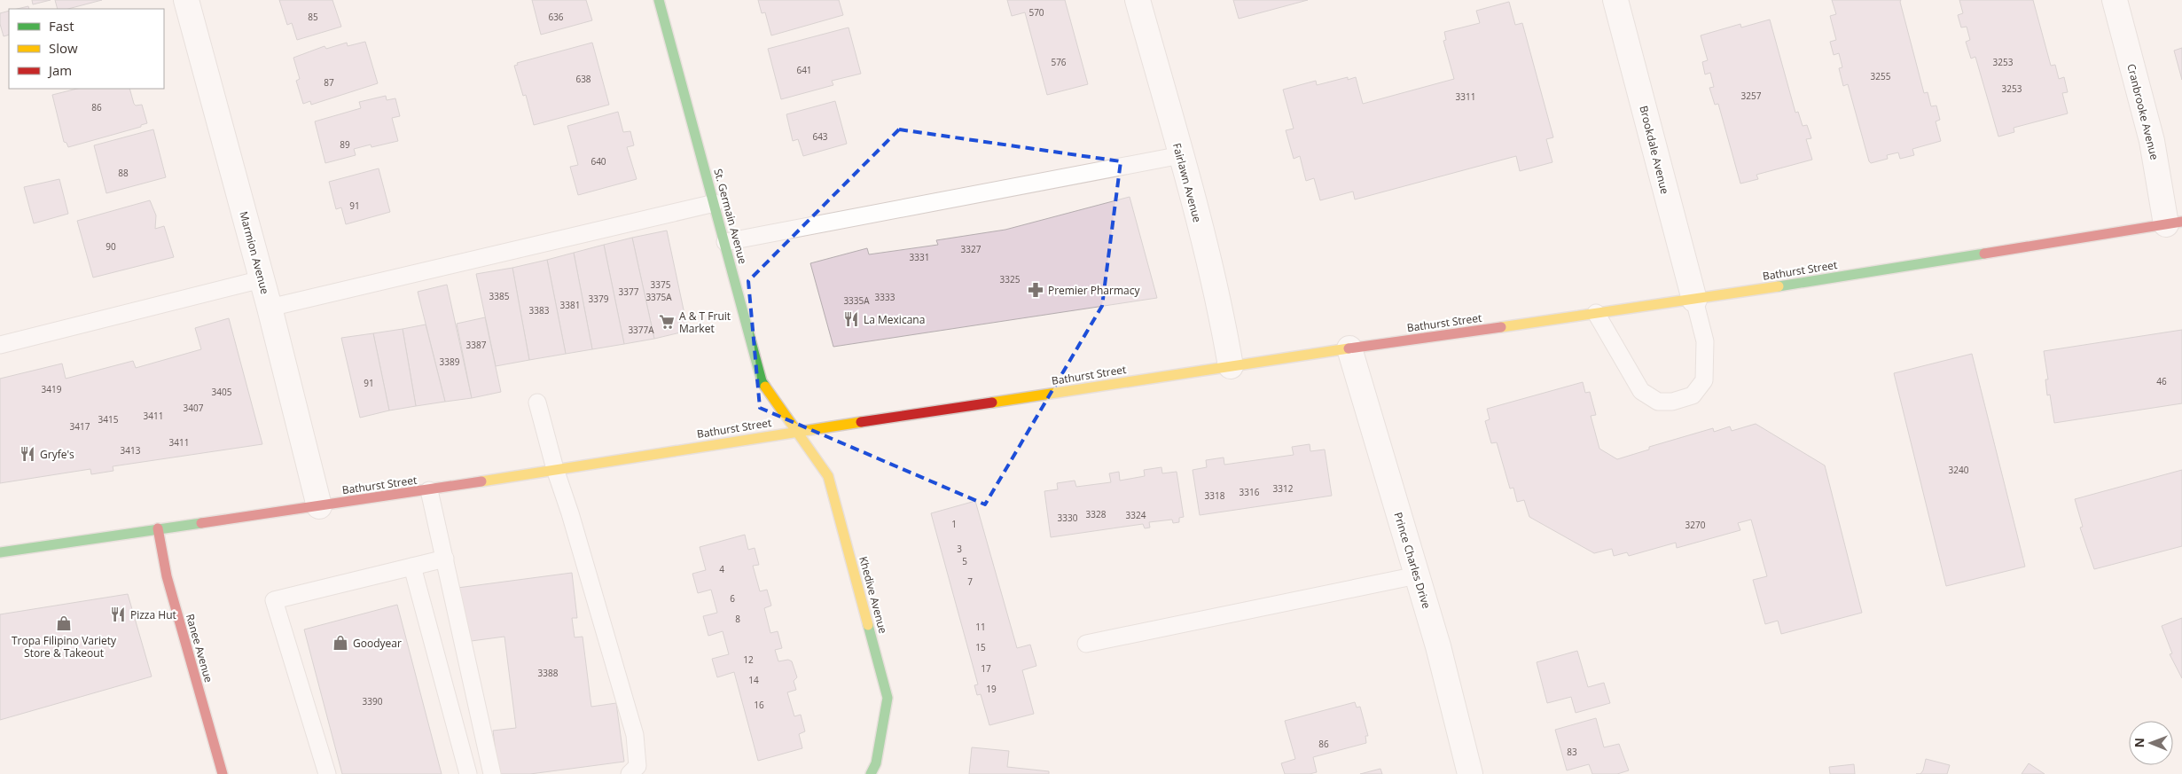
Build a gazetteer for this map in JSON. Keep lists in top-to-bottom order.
{
  "streets": {
    "main road": [
      "St. Germain Avenue",
      "Bathurst Street",
      "Khedive Avenue",
      "Ranee Avenue"
    ],
    "street": [
      "Cranbrooke Avenue",
      "Brookdale Avenue",
      "Fairlawn Avenue",
      "Marmion Avenue",
      "Prince Charles Drive"
    ]
  },
  "crossings": [
    ["Cranbrooke Avenue", "Bathurst Street"],
    ["Brookdale Avenue", "Bathurst Street"],
    ["Fairlawn Avenue", "Bathurst Street"],
    ["St. Germain Avenue", "Bathurst Street"],
    ["St. Germain Avenue", "Khedive Avenue"],
    ["Marmion Avenue", "Bathurst Street"],
    ["Bathurst Street", "Prince Charles Drive"],
    ["Bathurst Street", "Khedive Avenue"],
    ["Bathurst Street", "Ranee Avenue"]
  ],
  "places": {
    "pharmacy": ["Premier Pharmacy"],
    "restaurant": ["La Mexicana", "Gryfe's", "Pizza Hut"],
    "supermarket": ["A & T Fruit Market"],
    "shop": ["Tropa Filipino Variety Store & Takeout", "Goodyear"]
  },
  "house_numbers": [
    "570",
    "85",
    "636",
    "576",
    "3253",
    "641",
    "3255",
    "638",
    "87",
    "3253",
    "3257",
    "3311",
    "86",
    "643",
    "89",
    "640",
    "88",
    "91",
    "90",
    "3327",
    "3331",
    "3325",
    "3375",
    "3377",
    "3385",
    "3375A",
    "3333",
    "3379",
    "3335A",
    "3381",
    "3383",
    "3377A",
    "3387",
    "3389",
    "46",
    "91",
    "3419",
    "3405",
    "3407",
    "3411",
    "3415",
    "3417",
    "3411",
    "3413",
    "3240",
    "3312",
    "3316",
    "3318",
    "3328",
    "3324",
    "3330",
    "1",
    "3270",
    "3",
    "5",
    "4",
    "7",
    "6",
    "8",
    "11",
    "15",
    "12",
    "17",
    "3388",
    "14",
    "19",
    "3390",
    "16",
    "86",
    "83"
  ],
  "legend": ["Fast", "Slow", "Jam"],
  "north": "left"
}
